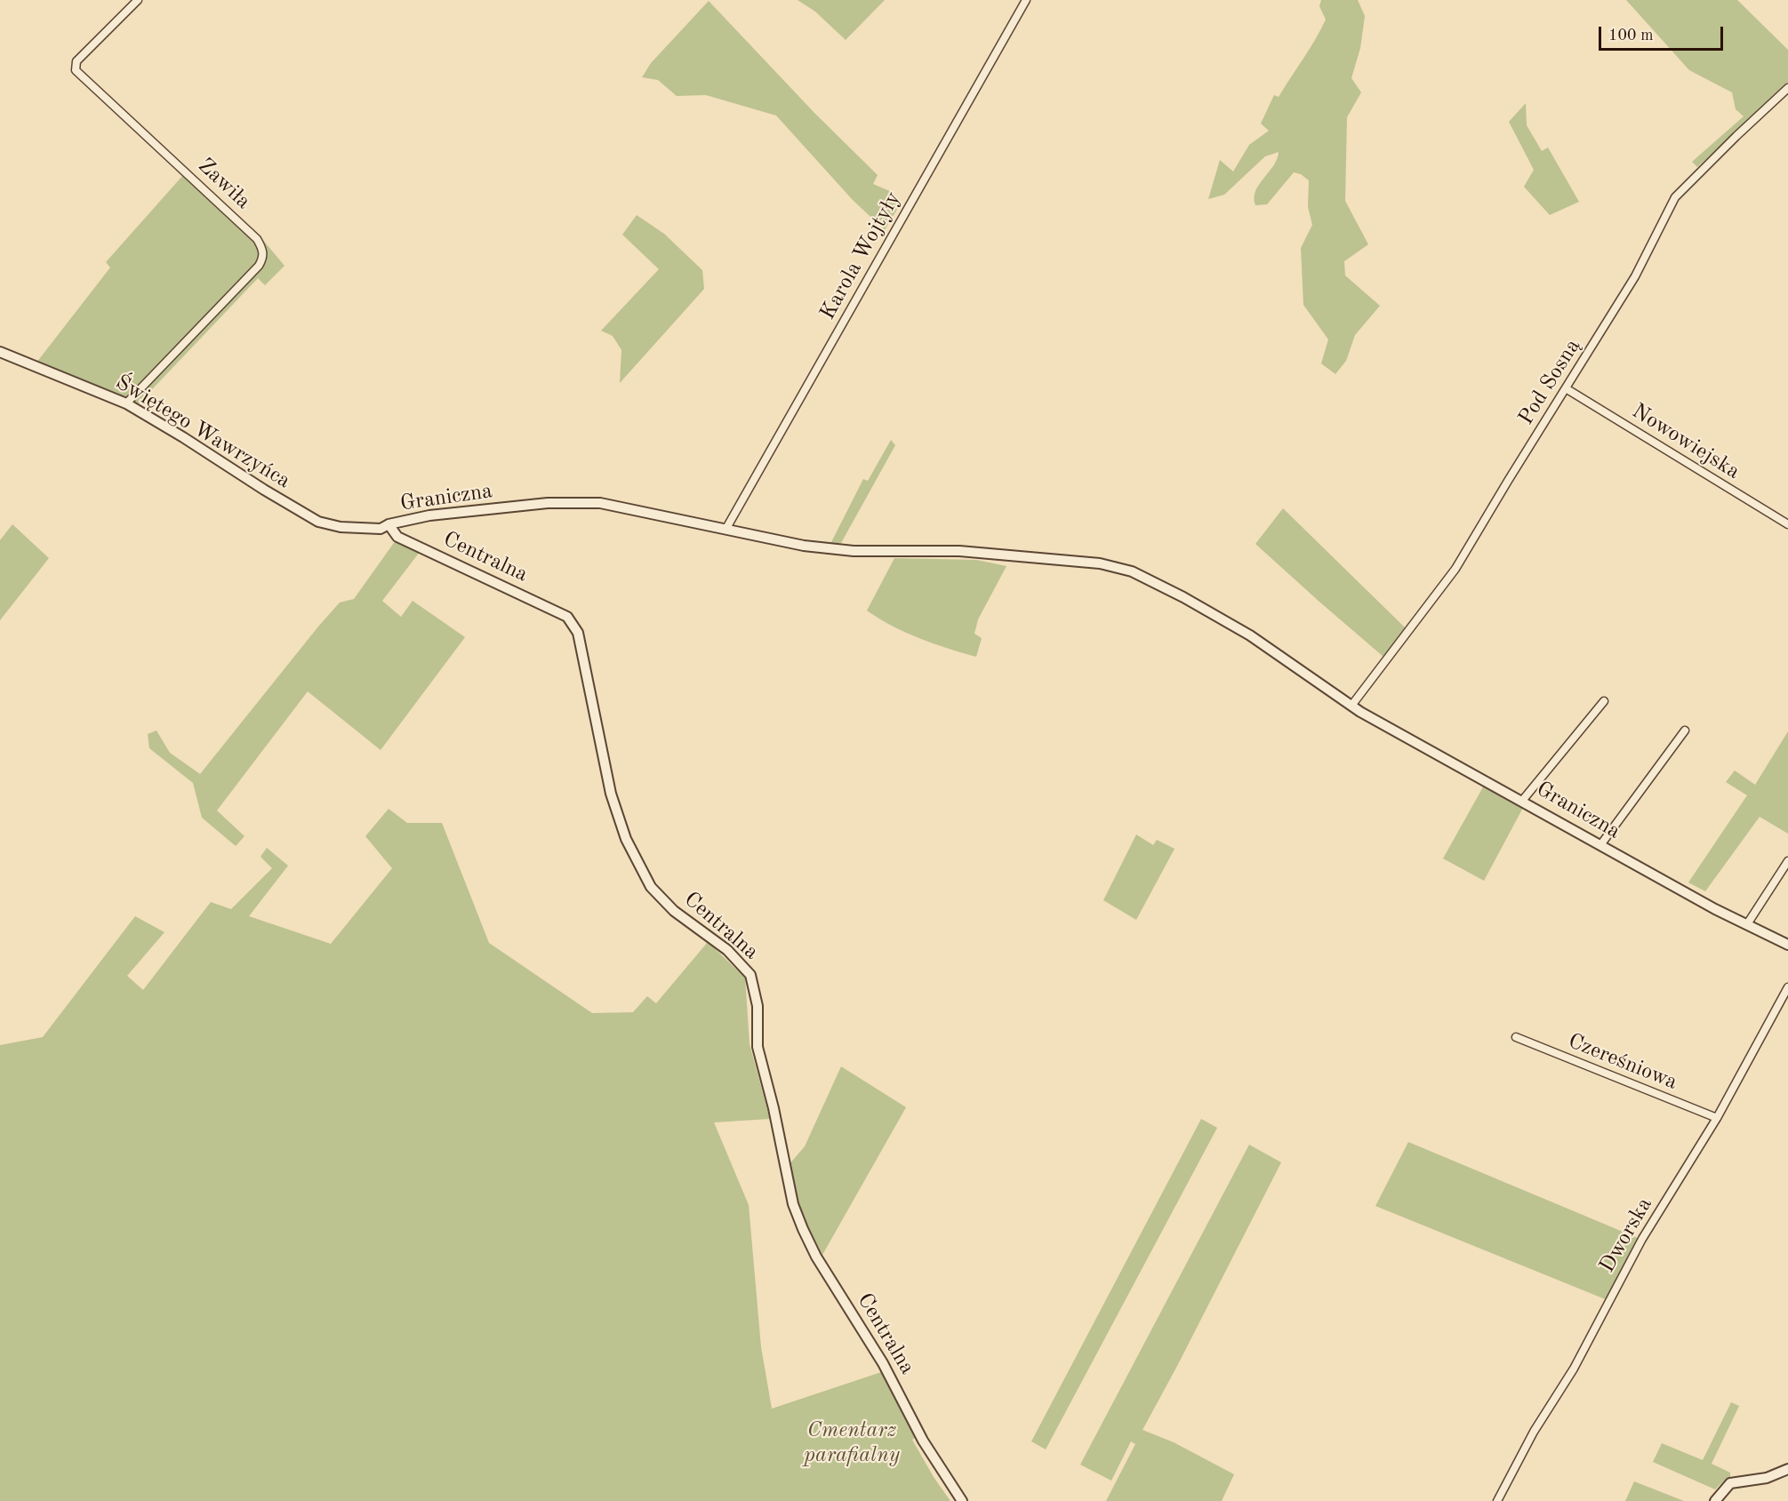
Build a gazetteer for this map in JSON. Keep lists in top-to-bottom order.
{
  "streets": {
    "street": [
      "Zawiła",
      "Karola Wojtyły",
      "Pod Sosną",
      "Świętego Wawrzyńca",
      "Nowowiejska",
      "Graniczna",
      "Centralna",
      "Czereśniowa",
      "Dworska"
    ]
  },
  "crossings": [
    ["Zawiła", "Świętego Wawrzyńca"],
    ["Karola Wojtyły", "Graniczna"],
    ["Pod Sosną", "Nowowiejska"],
    ["Pod Sosną", "Graniczna"],
    ["Świętego Wawrzyńca", "Graniczna"],
    ["Świętego Wawrzyńca", "Centralna"],
    ["Graniczna", "Centralna"],
    ["Czereśniowa", "Dworska"]
  ],
  "parks": ["Cmentarz parafialny"],
  "scale_bar": "100 m"
}
